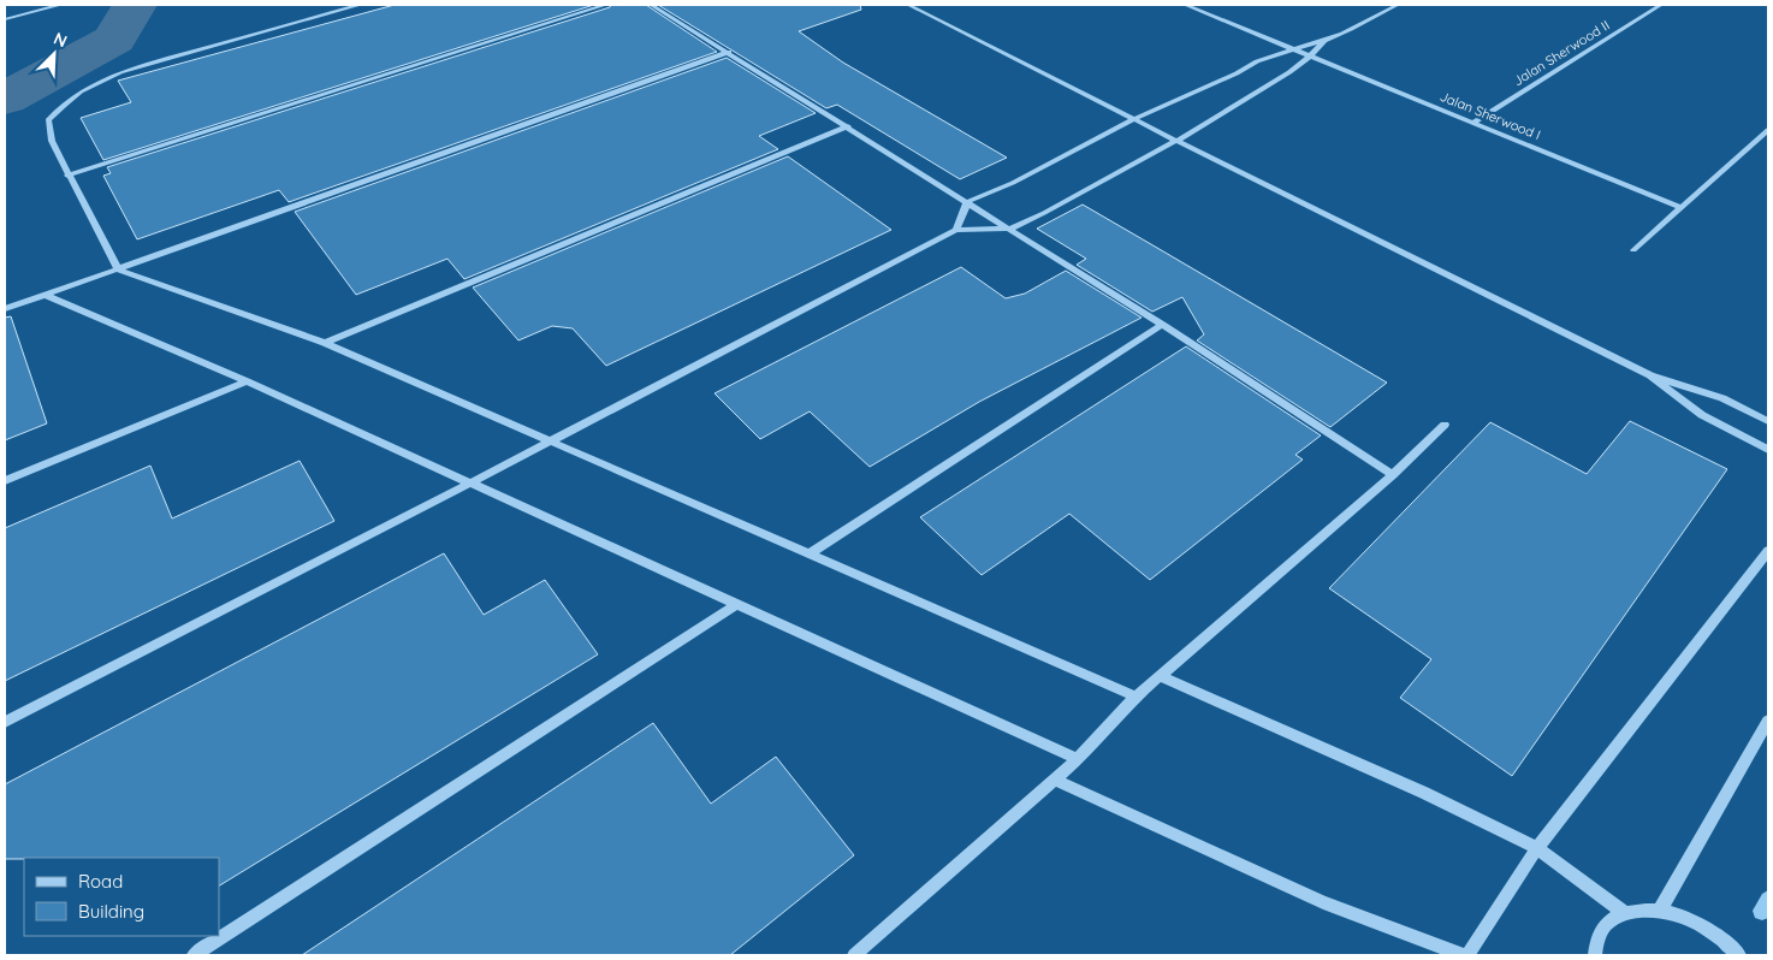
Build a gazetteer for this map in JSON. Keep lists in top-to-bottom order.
{
  "streets": {
    "street": ["Jalan Sherwood II", "Jalan Sherwood I"]
  },
  "crossings": [
    ["Jalan Sherwood II", "Jalan Sherwood I"]
  ],
  "legend": ["Road", "Building"],
  "north": "top right"
}
